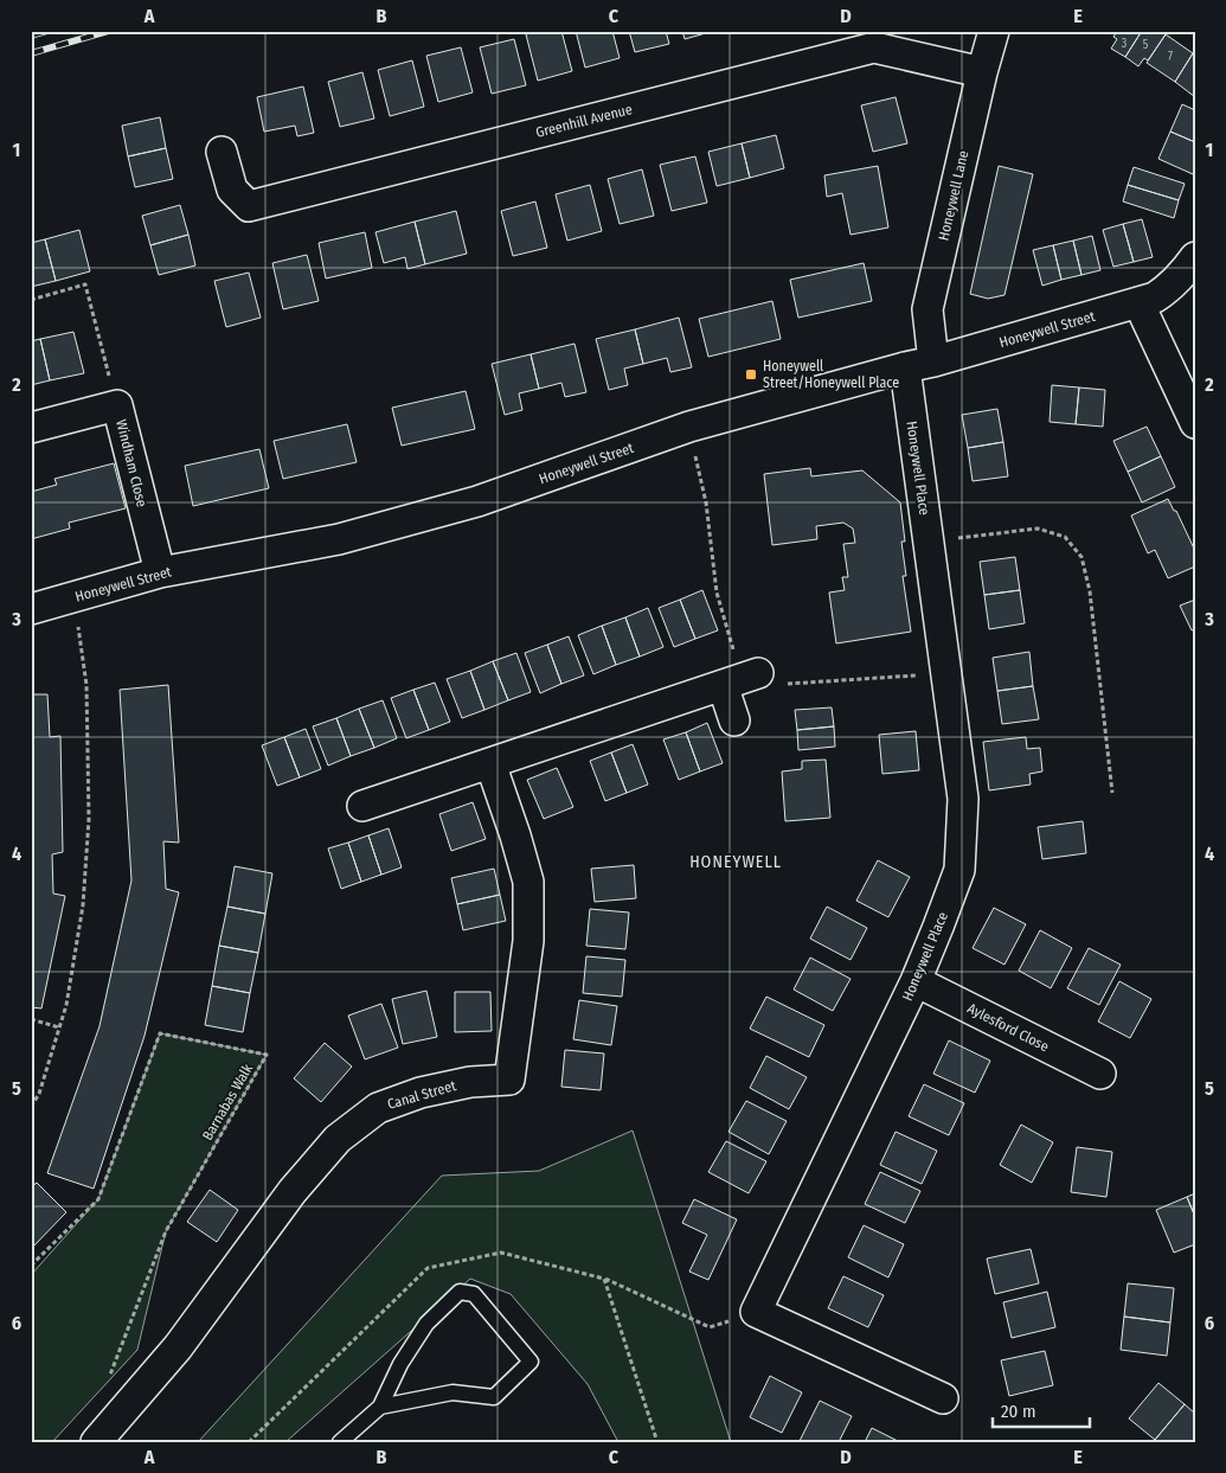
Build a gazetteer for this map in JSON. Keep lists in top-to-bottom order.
{
  "streets": {
    "street": [
      "Greenhill Avenue",
      "Honeywell Lane",
      "Honeywell Street",
      "Windham Close",
      "Honeywell Place",
      "Aylesford Close",
      "Canal Street"
    ],
    "path": ["Barnabas Walk"]
  },
  "crossings": [
    ["Greenhill Avenue", "Honeywell Lane"],
    ["Honeywell Lane", "Honeywell Street"],
    ["Honeywell Lane", "Honeywell Place"],
    ["Honeywell Street", "Windham Close"],
    ["Honeywell Street", "Honeywell Place"],
    ["Honeywell Place", "Aylesford Close"]
  ],
  "districts": ["HONEYWELL"],
  "places": {
    "transit": ["Honeywell Street/Honeywell Place"]
  },
  "house_numbers": ["3", "5", "7"],
  "scale_bar": "20 m",
  "grid": {
    "columns": [
      "A",
      "B",
      "C",
      "D",
      "E"
    ],
    "rows": [
      "1",
      "2",
      "3",
      "4",
      "5",
      "6"
    ]
  }
}
